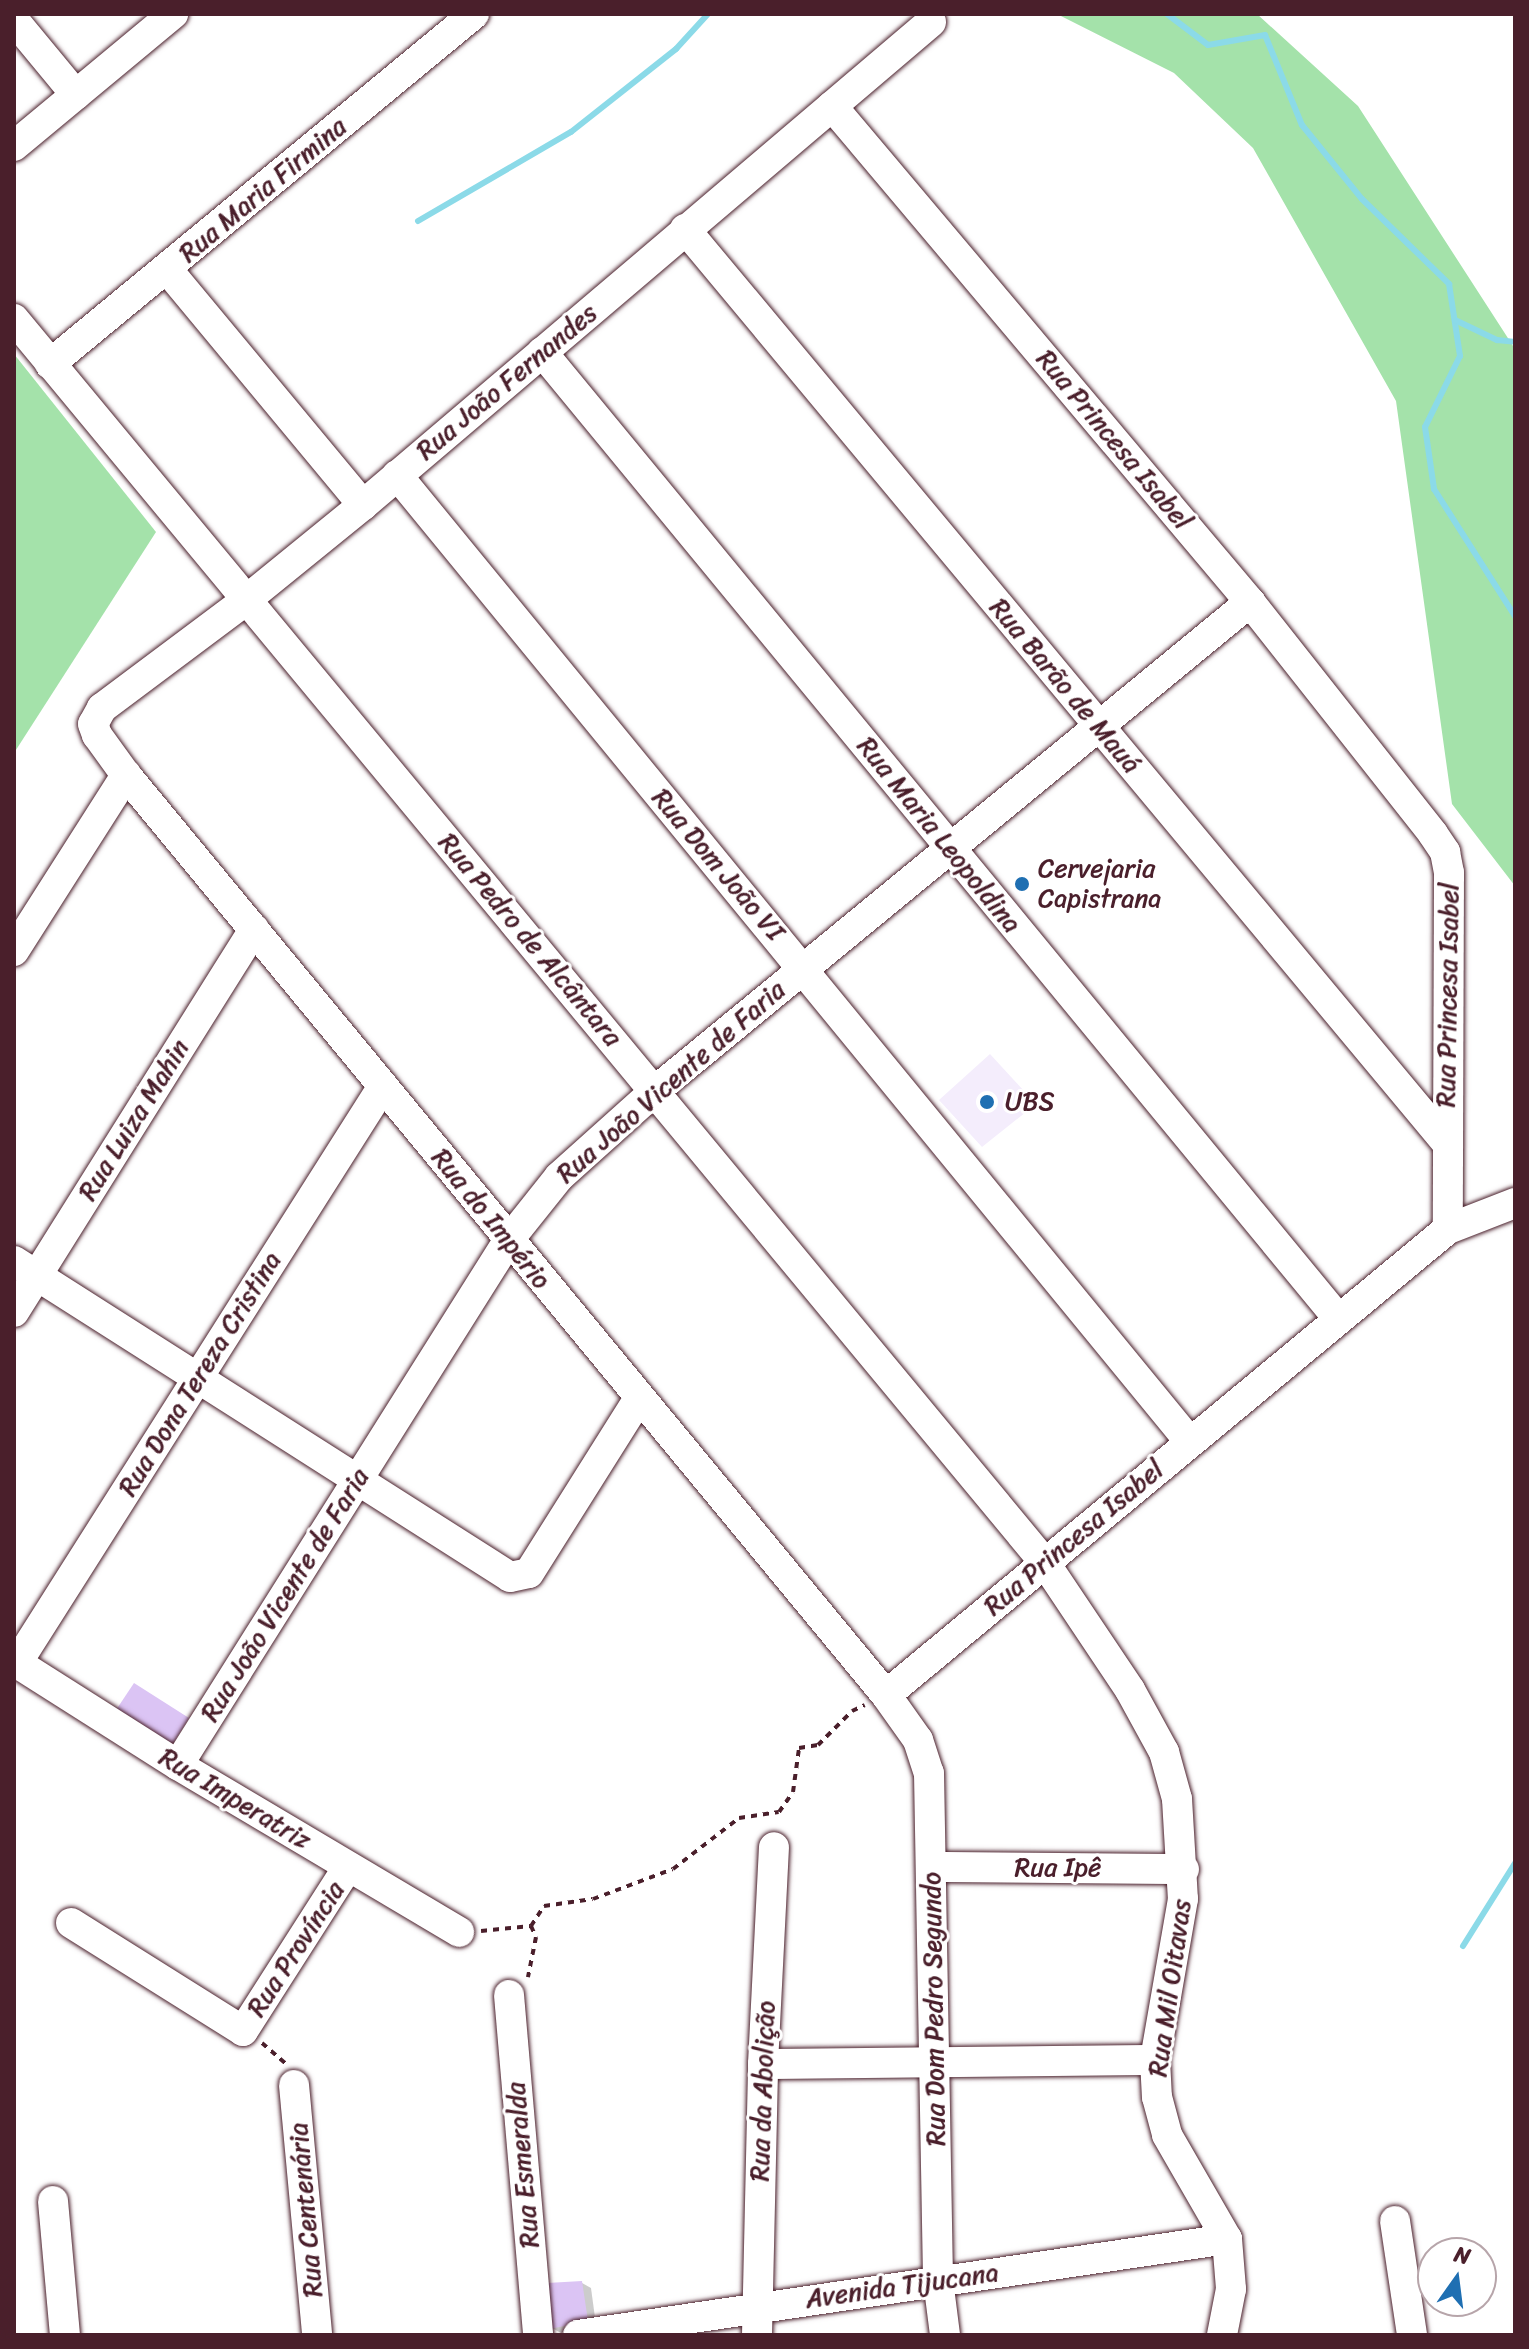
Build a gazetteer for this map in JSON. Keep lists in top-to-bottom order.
{
  "streets": {
    "street": [
      "Rua Maria Firmina",
      "Rua João Fernandes",
      "Rua Princesa Isabel",
      "Rua Barão de Mauá",
      "Rua Maria Leopoldina",
      "Rua Dom João VI",
      "Rua Pedro de Alcântara",
      "Rua João Vicente de Faria",
      "Rua Luiza Mahin",
      "Rua do Império",
      "Rua Dona Tereza Cristina",
      "Rua Imperatriz",
      "Rua Ipê",
      "Rua Província",
      "Rua Mil Oitavas",
      "Rua Dom Pedro Segundo",
      "Rua da Abolição",
      "Rua Esmeralda",
      "Rua Centenária",
      "Avenida Tijucana"
    ]
  },
  "crossings": [
    ["Rua Maria Firmina", "Rua Pedro de Alcântara"],
    ["Rua João Fernandes", "Rua Princesa Isabel"],
    ["Rua João Fernandes", "Rua Barão de Mauá"],
    ["Rua João Fernandes", "Rua Maria Leopoldina"],
    ["Rua João Fernandes", "Rua Dom João VI"],
    ["Rua João Fernandes", "Rua Pedro de Alcântara"],
    ["Rua João Fernandes", "Rua do Império"],
    ["Rua Princesa Isabel", "Rua Barão de Mauá"],
    ["Rua Princesa Isabel", "Rua Maria Leopoldina"],
    ["Rua Princesa Isabel", "Rua Dom João VI"],
    ["Rua Princesa Isabel", "Rua Pedro de Alcântara"],
    ["Rua Princesa Isabel", "Rua João Vicente de Faria"],
    ["Rua Princesa Isabel", "Rua do Império"],
    ["Rua Princesa Isabel", "Rua Mil Oitavas"],
    ["Rua Princesa Isabel", "Rua Dom Pedro Segundo"],
    ["Rua Barão de Mauá", "Rua João Vicente de Faria"],
    ["Rua Maria Leopoldina", "Rua João Vicente de Faria"],
    ["Rua Dom João VI", "Rua João Vicente de Faria"],
    ["Rua Pedro de Alcântara", "Rua João Vicente de Faria"],
    ["Rua Pedro de Alcântara", "Rua Mil Oitavas"],
    ["Rua João Vicente de Faria", "Rua do Império"],
    ["Rua João Vicente de Faria", "Rua Imperatriz"],
    ["Rua Luiza Mahin", "Rua do Império"],
    ["Rua do Império", "Rua Dona Tereza Cristina"],
    ["Rua do Império", "Rua Dom Pedro Segundo"],
    ["Rua Dona Tereza Cristina", "Rua Imperatriz"],
    ["Rua Imperatriz", "Rua Província"],
    ["Rua Ipê", "Rua Mil Oitavas"],
    ["Rua Ipê", "Rua Dom Pedro Segundo"],
    ["Rua Mil Oitavas", "Avenida Tijucana"],
    ["Rua Dom Pedro Segundo", "Avenida Tijucana"],
    ["Rua da Abolição", "Avenida Tijucana"]
  ],
  "places": ["Cervejaria Capistrana", "UBS"],
  "north": "top"
}
